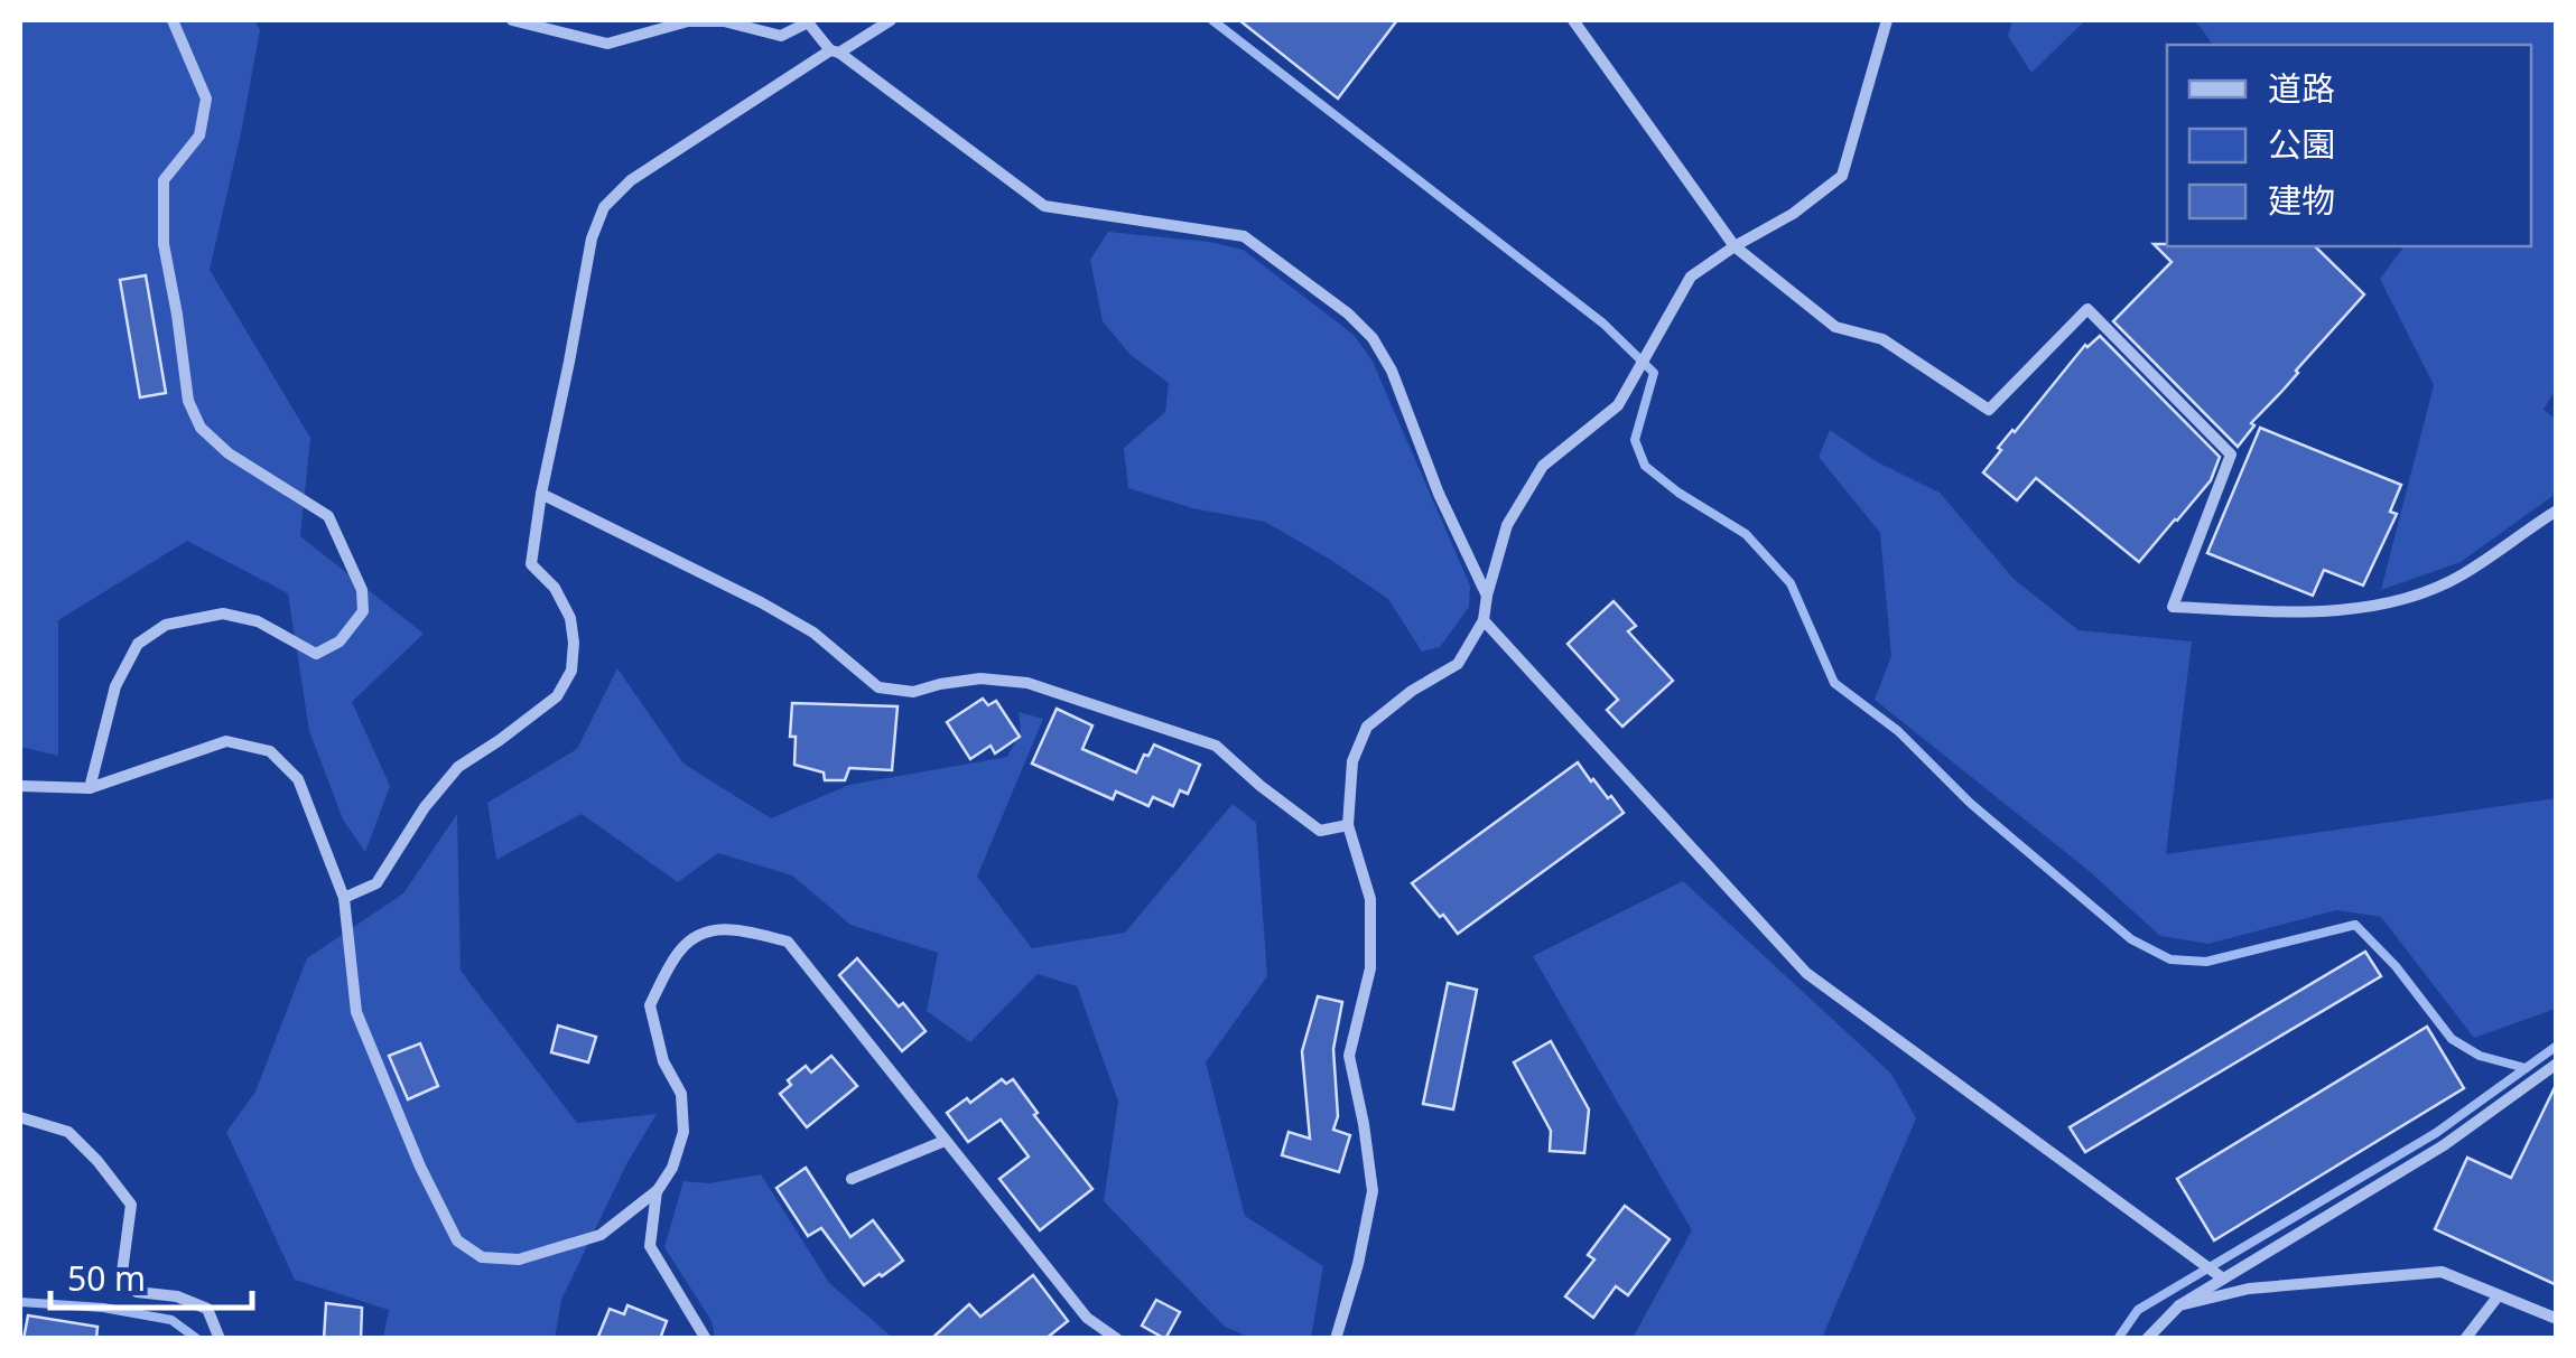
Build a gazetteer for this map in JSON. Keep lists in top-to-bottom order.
{
  "legend": ["道路", "公園", "建物"],
  "scale_bar": "50 m"
}
